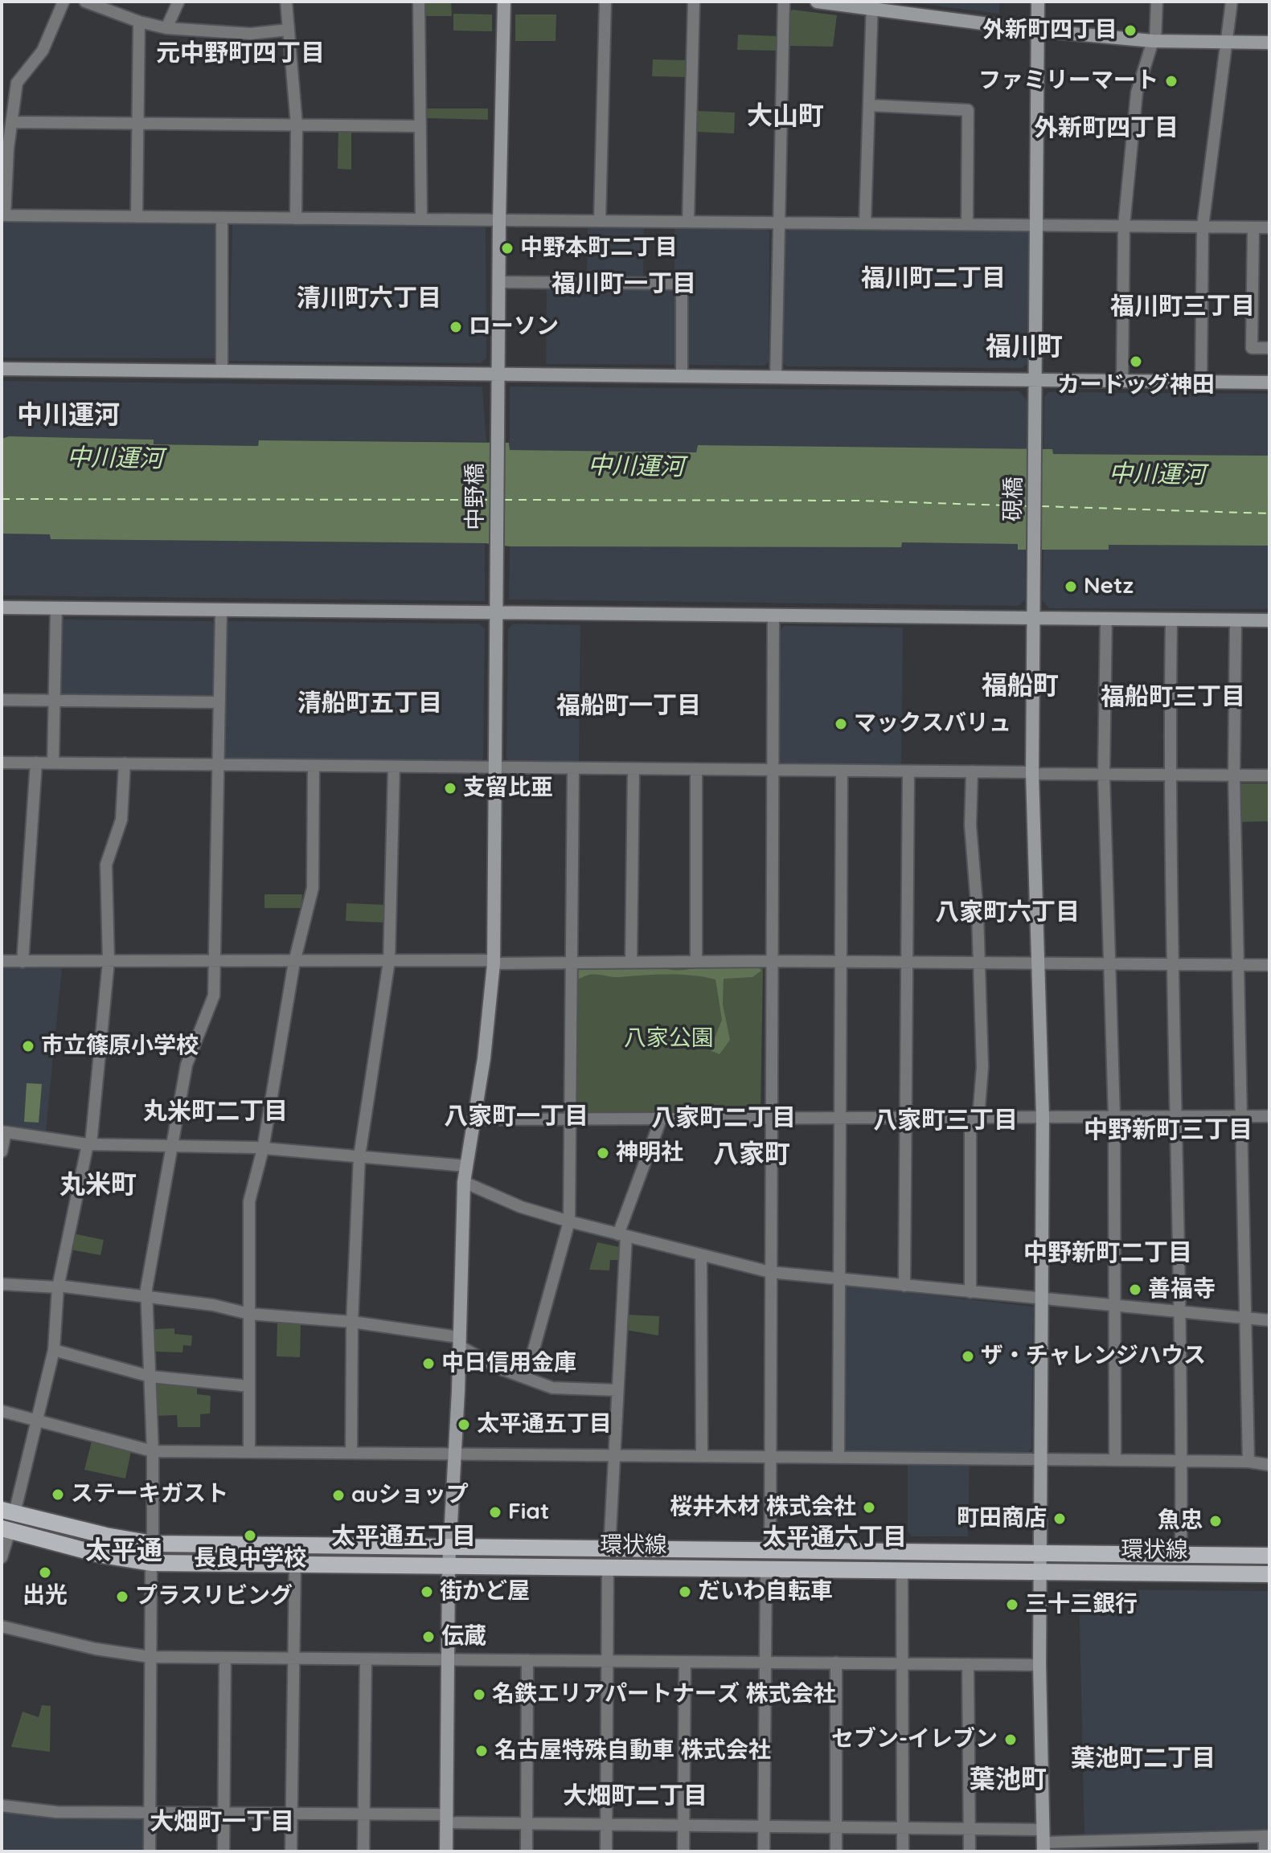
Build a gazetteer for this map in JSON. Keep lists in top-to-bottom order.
{
  "streets": {
    "main road": ["環状線"],
    "street": ["中野橋", "硯橋"]
  },
  "crossings": [
    ["中野橋", "環状線"],
    ["硯橋", "環状線"]
  ],
  "districts": [
    "元中野町四丁目",
    "大山町",
    "外新町四丁目",
    "福川町二丁目",
    "福川町一丁目",
    "清川町六丁目",
    "福川町三丁目",
    "福川町",
    "中川運河",
    "福船町",
    "福船町三丁目",
    "清船町五丁目",
    "福船町一丁目",
    "八家町六丁目",
    "丸米町二丁目",
    "八家町一丁目",
    "八家町二丁目",
    "八家町三丁目",
    "中野新町三丁目",
    "八家町",
    "丸米町",
    "中野新町二丁目",
    "太平通五丁目",
    "太平通六丁目",
    "太平通",
    "葉池町二丁目",
    "葉池町",
    "大畑町二丁目",
    "大畑町一丁目"
  ],
  "water": ["中川運河"],
  "parks": ["八家公園"],
  "places": [
    "外新町四丁目",
    "ファミリーマート",
    "中野本町二丁目",
    "ローソン",
    "カードッグ神田",
    "Netz",
    "マックスバリュ",
    "支留比亜",
    "市立篠原小学校",
    "神明社",
    "善福寺",
    "ザ・チャレンジハウス",
    "中日信用金庫",
    "太平通五丁目",
    "ステーキガスト",
    "auショップ",
    "桜井木材 株式会社",
    "Fiat",
    "町田商店",
    "魚忠",
    "長良中学校",
    "出光",
    "街かど屋",
    "だいわ自転車",
    "プラスリビング",
    "三十三銀行",
    "伝蔵",
    "名鉄エリアパートナーズ 株式会社",
    "セブン-イレブン",
    "名古屋特殊自動車 株式会社"
  ]
}
